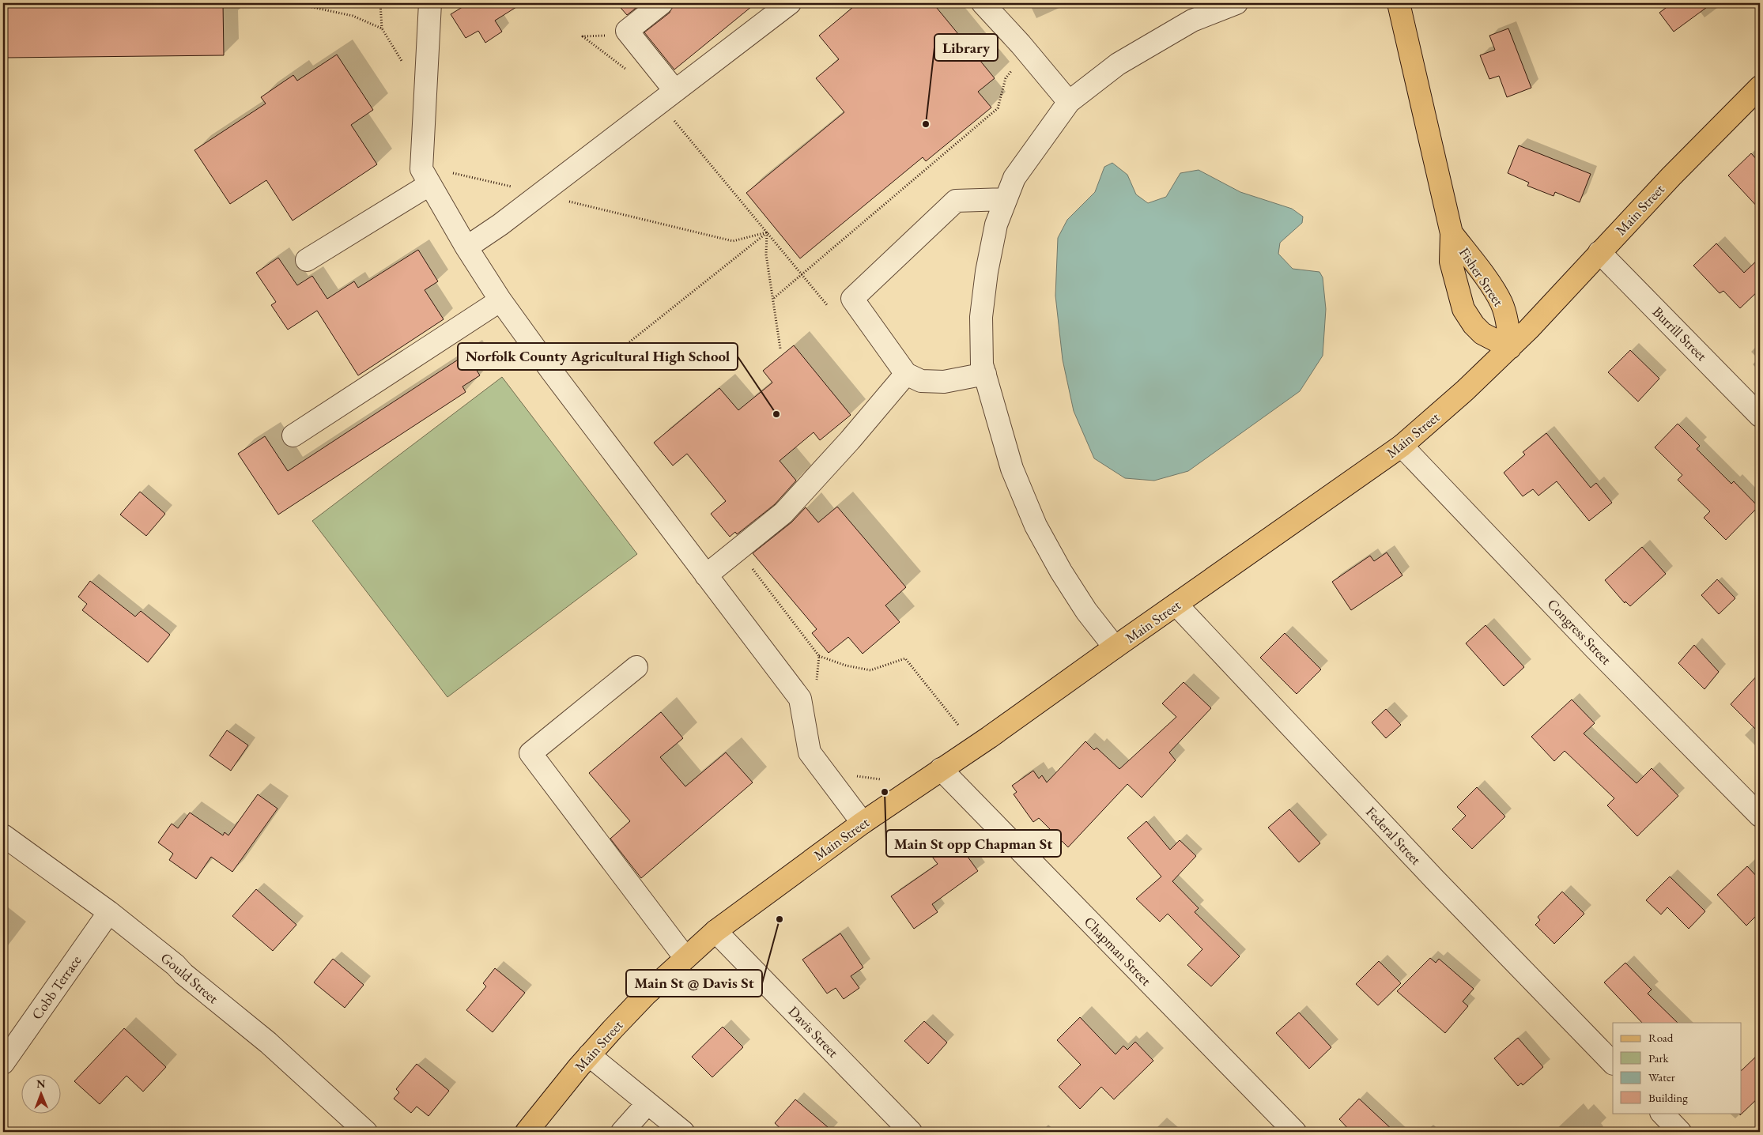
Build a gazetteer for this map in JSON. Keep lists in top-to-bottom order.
{
  "streets": {
    "main road": ["Main Street", "Fisher Street"],
    "street": [
      "Burrill Street",
      "Congress Street",
      "Federal Street",
      "Chapman Street",
      "Gould Street",
      "Cobb Terrace",
      "Davis Street"
    ]
  },
  "crossings": [
    ["Main Street", "Fisher Street"],
    ["Main Street", "Burrill Street"],
    ["Main Street", "Congress Street"],
    ["Main Street", "Federal Street"],
    ["Main Street", "Chapman Street"],
    ["Main Street", "Davis Street"],
    ["Gould Street", "Cobb Terrace"]
  ],
  "places": [
    "Library",
    "Norfolk County Agricultural High School",
    "Main St opp Chapman St",
    "Main St @ Davis St"
  ],
  "legend": [
    "Road",
    "Park",
    "Water",
    "Building"
  ],
  "north": "top"
}
